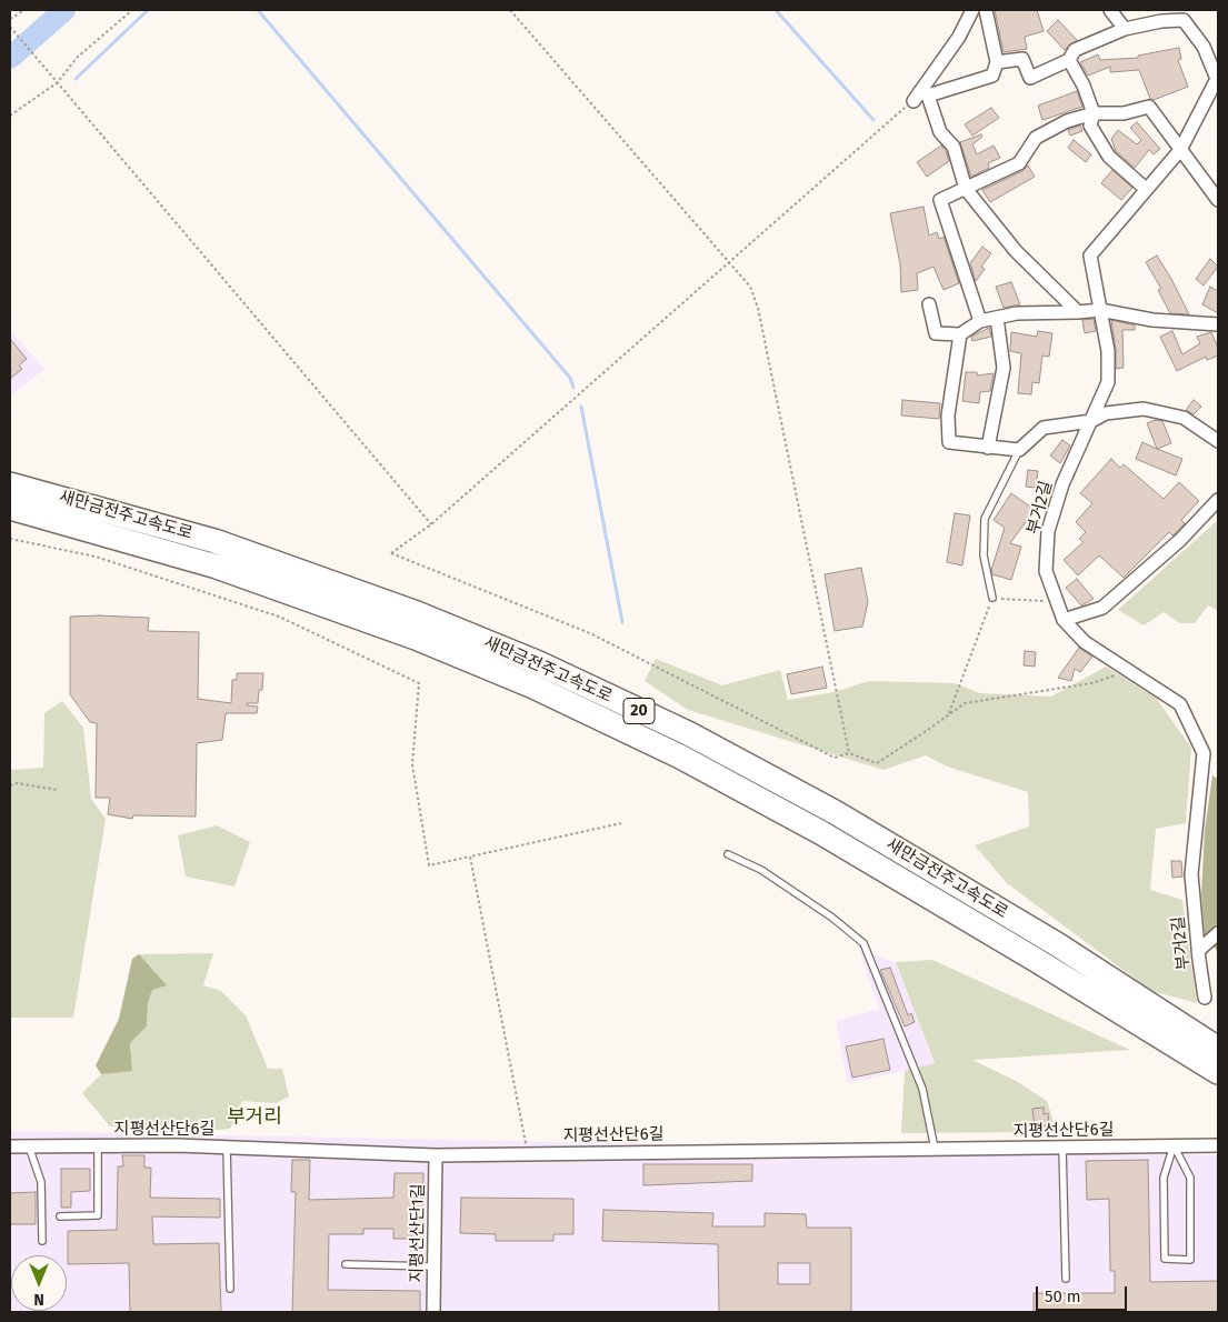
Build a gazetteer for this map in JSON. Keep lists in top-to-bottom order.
{
  "streets": {
    "highway": ["새만금전주고속도로", "20"],
    "street": ["부거2길", "지평선산단6길", "지평선산단1길"]
  },
  "crossings": [
    ["지평선산단6길", "지평선산단1길"]
  ],
  "districts": ["부거리"],
  "scale_bar": "50 m",
  "north": "bottom"
}
